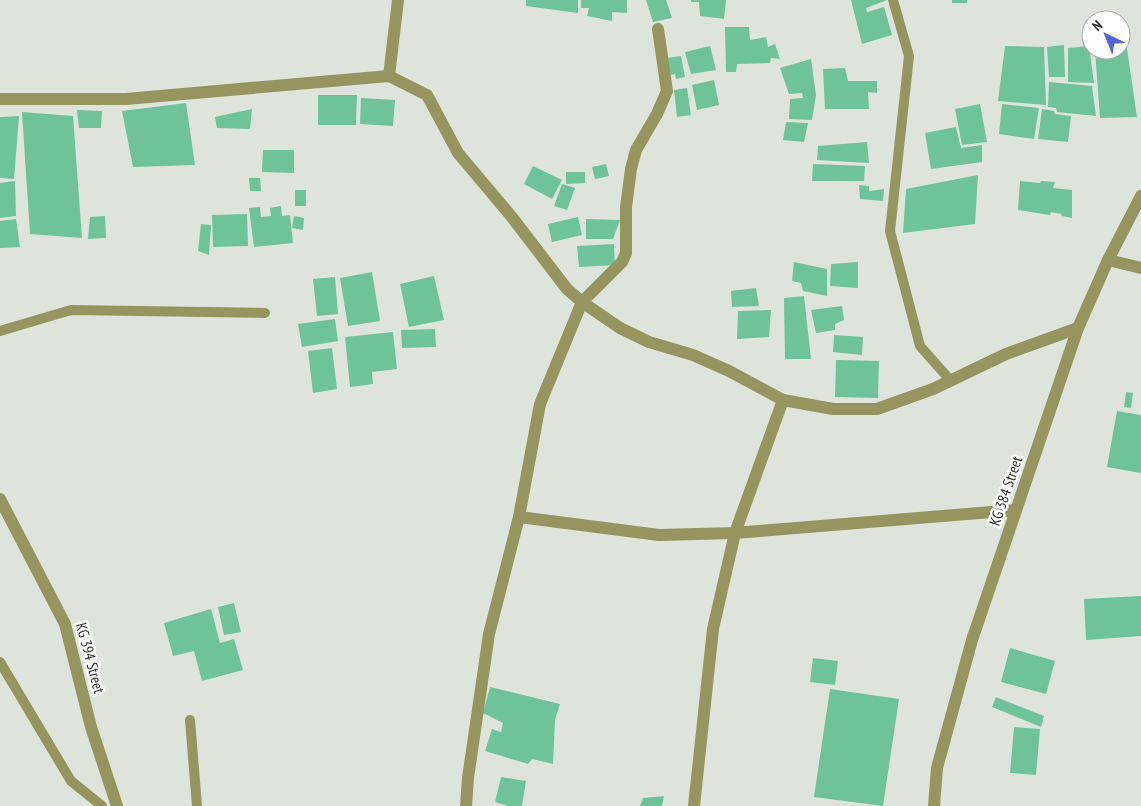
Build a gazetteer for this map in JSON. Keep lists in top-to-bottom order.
{
  "streets": {
    "street": ["KG 384 Street", "KG 394 Street"]
  },
  "north": "top left"
}
